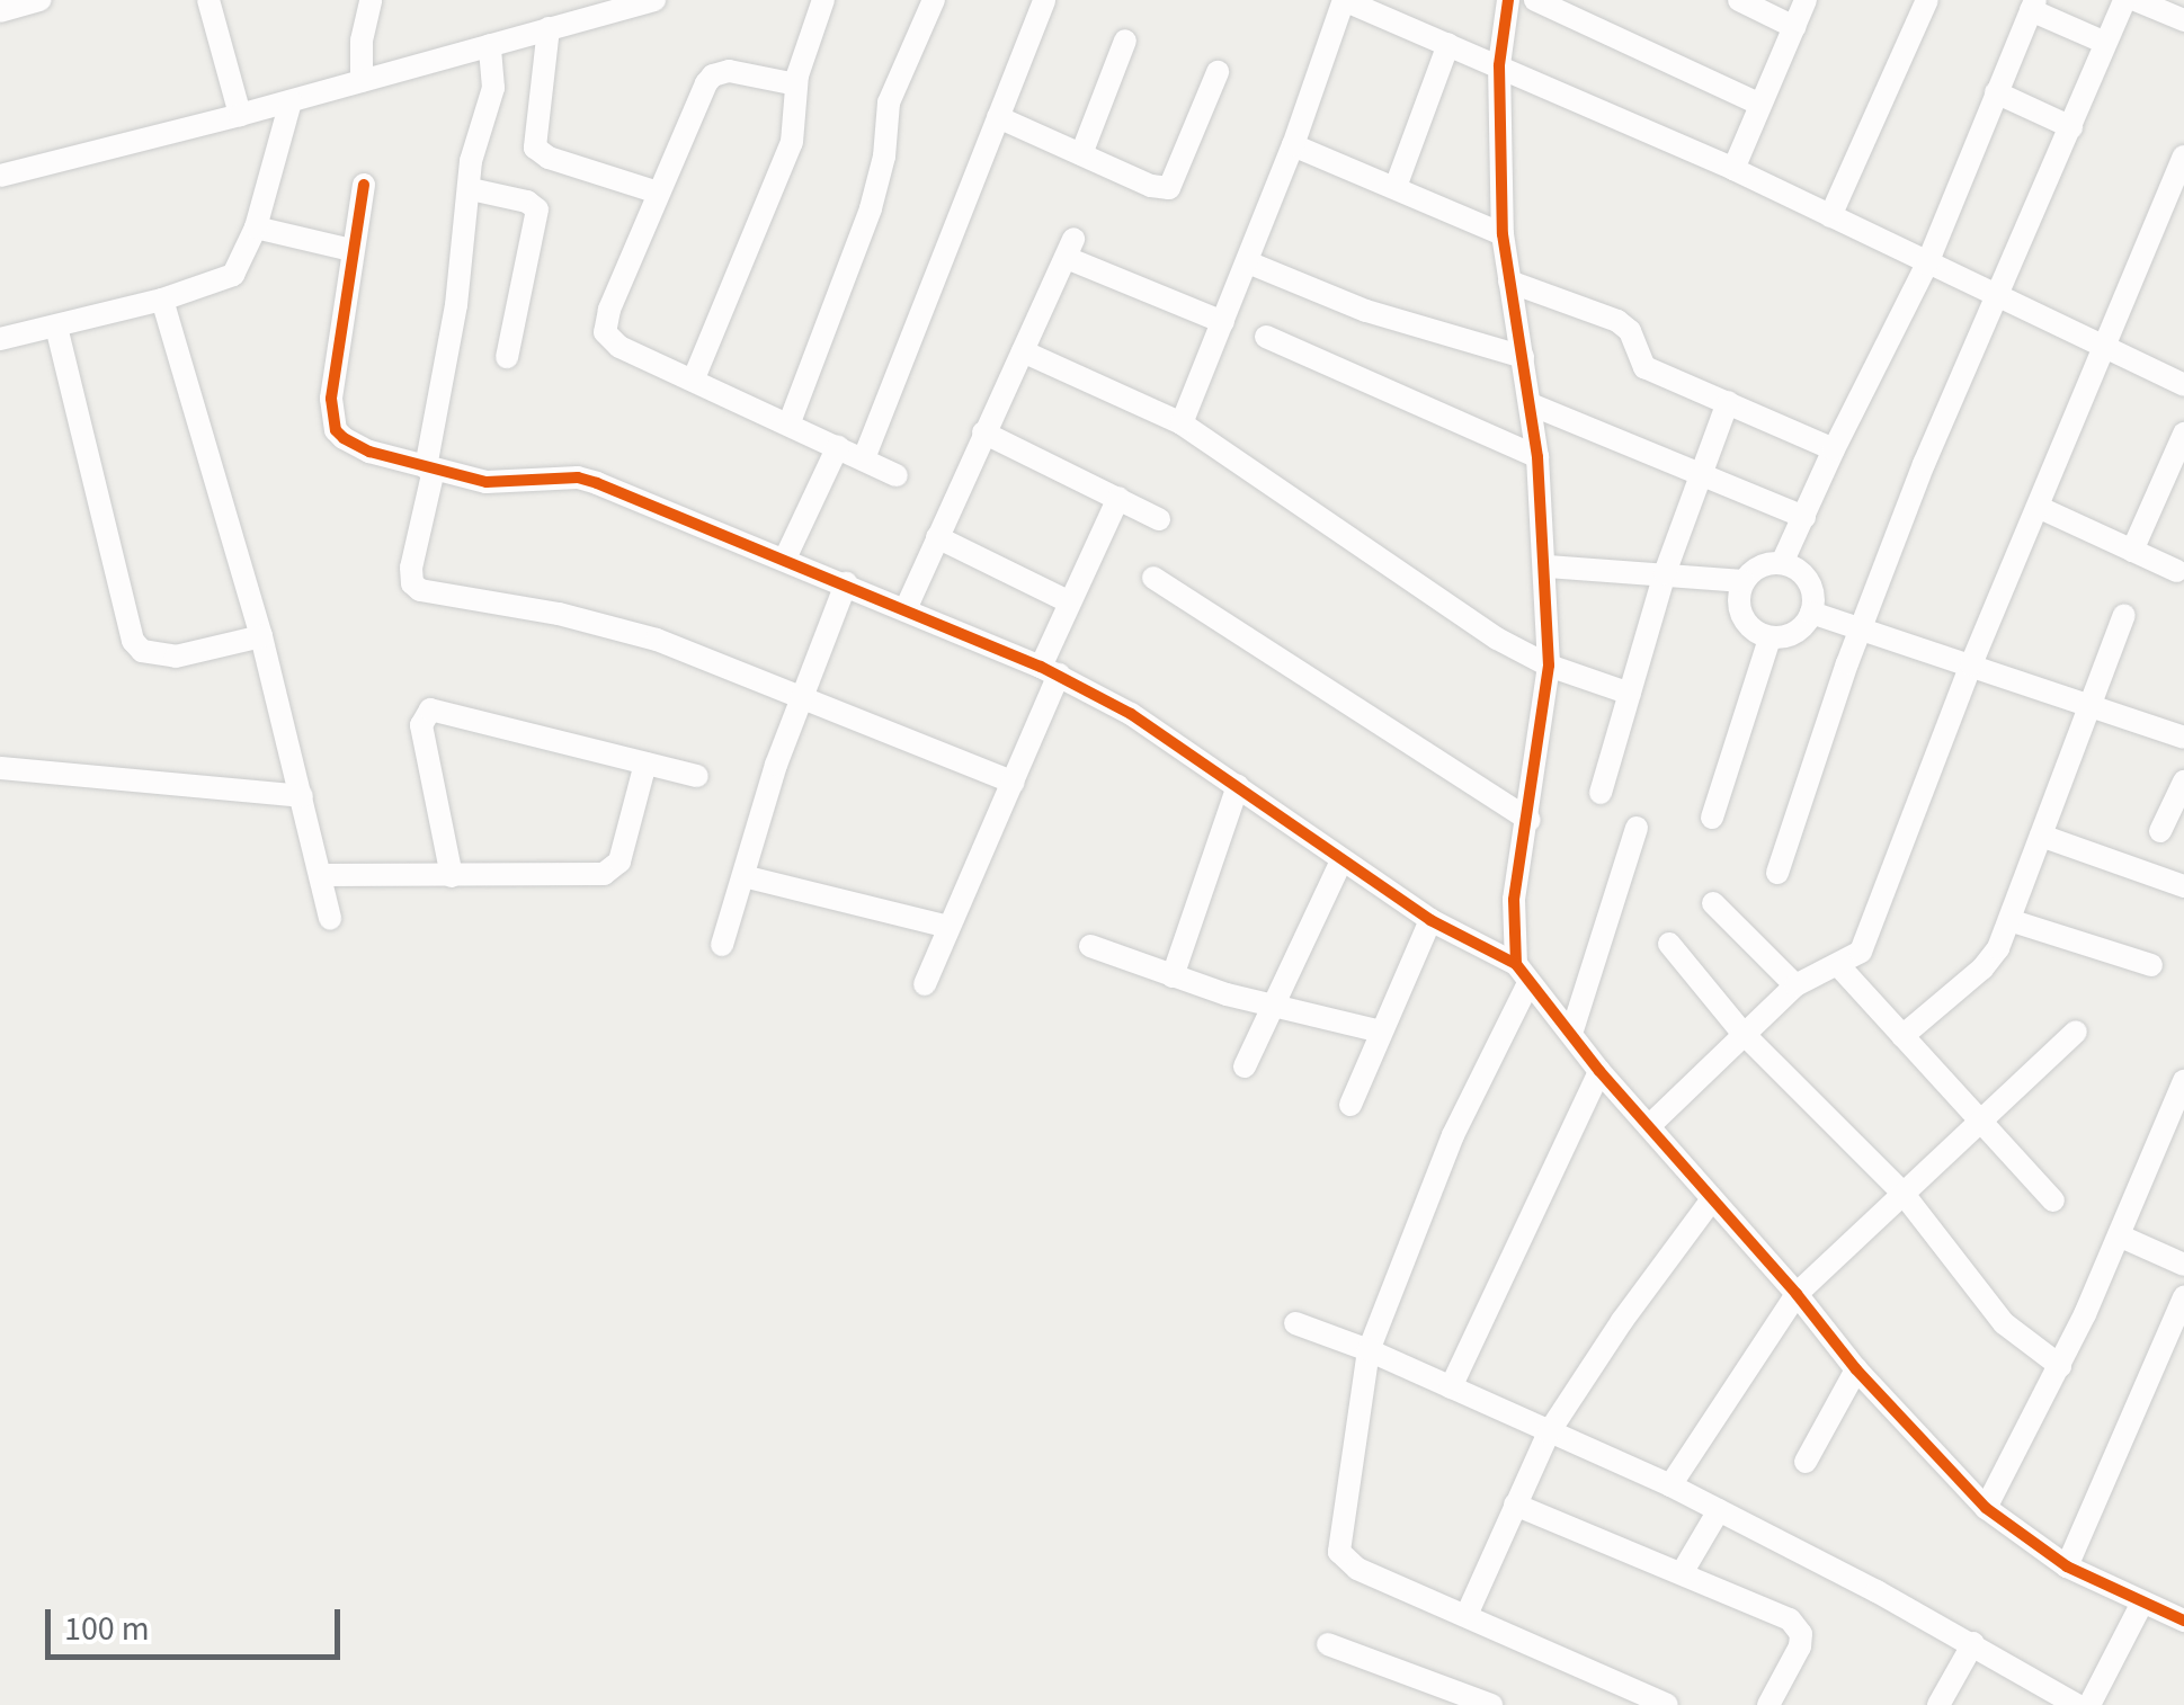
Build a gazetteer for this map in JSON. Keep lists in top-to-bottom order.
{
  "scale_bar": "100 m"
}
